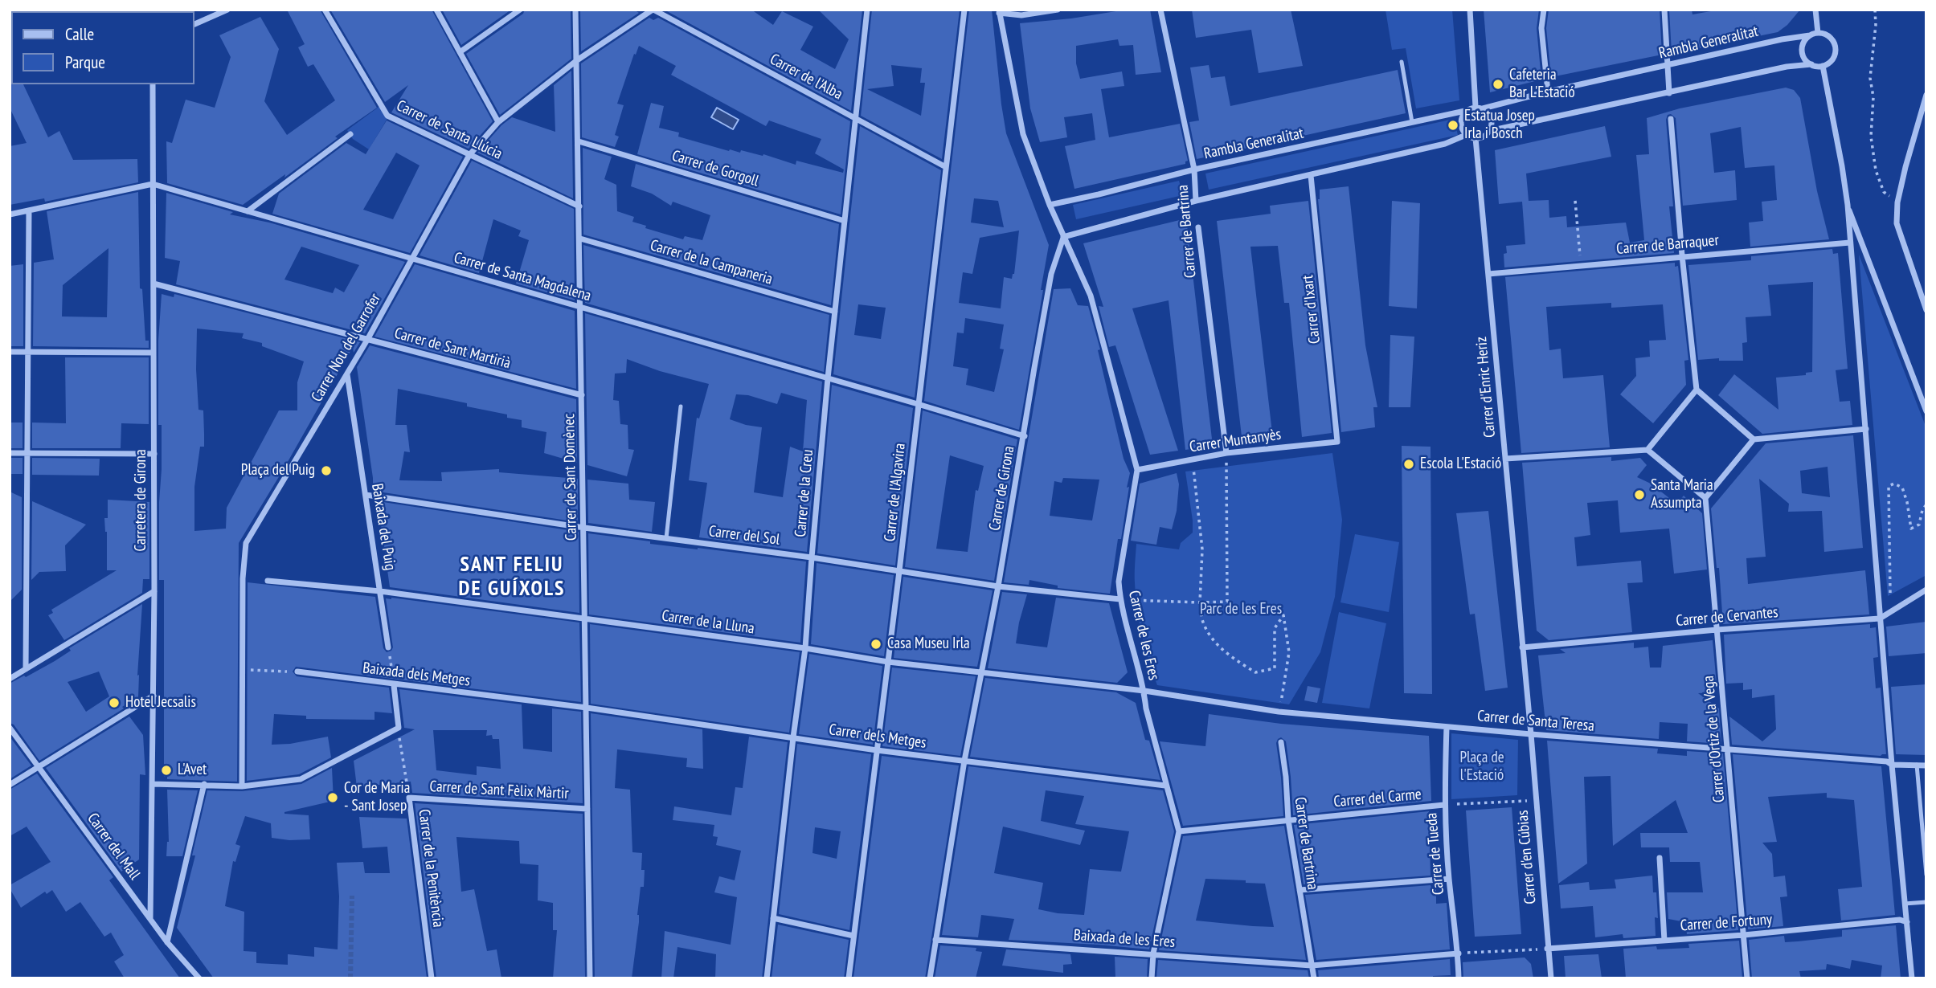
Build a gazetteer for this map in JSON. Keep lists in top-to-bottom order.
{
  "streets": {
    "street": [
      "Rambla Generalitat",
      "Carrer de l'Alba",
      "Carrer de Santa Llúcia",
      "Carrer de Gorgoll",
      "Carrer de Bartrina",
      "Carrer de Barraquer",
      "Carrer de la Campaneria",
      "Carrer de Santa Magdalena",
      "Carrer d'Ixart",
      "Carrer Nou del Garrofer",
      "Carrer de Sant Martirià",
      "Carrer d'Enric Heriz",
      "Carrer Muntanyès",
      "Carrer de Sant Domènec",
      "Carrer de Girona",
      "Carrer de l'Algavira",
      "Carrer de la Creu",
      "Carretera de Girona",
      "Baixada del Puig",
      "Carrer del Sol",
      "Carrer de Cervantes",
      "Carrer de la Lluna",
      "Carrer de les Eres",
      "Baixada dels Metges",
      "Carrer de Santa Teresa",
      "Carrer dels Metges",
      "Carrer d'Ortiz de la Vega",
      "Carrer de Sant Fèlix Màrtir",
      "Carrer del Carme",
      "Carrer del Mall",
      "Carrer de Tueda",
      "Carrer d'en Cúbias",
      "Carrer de la Penitència",
      "Carrer de Fortuny",
      "Baixada de les Eres"
    ]
  },
  "crossings": [
    ["Rambla Generalitat", "Carrer de Bartrina"],
    ["Rambla Generalitat", "Carrer d'Enric Heriz"],
    ["Carrer de l'Alba", "Carrer Nou del Garrofer"],
    ["Carrer de l'Alba", "Carrer de l'Algavira"],
    ["Carrer de l'Alba", "Carrer de la Creu"],
    ["Carrer de Santa Llúcia", "Carrer Nou del Garrofer"],
    ["Carrer de Santa Llúcia", "Carrer de Sant Domènec"],
    ["Carrer de Gorgoll", "Carrer de Sant Domènec"],
    ["Carrer de Gorgoll", "Carrer de la Creu"],
    ["Carrer de Bartrina", "Carrer Muntanyès"],
    ["Carrer de Bartrina", "Carrer del Carme"],
    ["Carrer de Bartrina", "Baixada de les Eres"],
    ["Carrer de Barraquer", "Carrer d'Enric Heriz"],
    ["Carrer de la Campaneria", "Carrer de Sant Domènec"],
    ["Carrer de la Campaneria", "Carrer de la Creu"],
    ["Carrer de Santa Magdalena", "Carrer Nou del Garrofer"],
    ["Carrer de Santa Magdalena", "Carrer de Sant Domènec"],
    ["Carrer de Santa Magdalena", "Carrer de Girona"],
    ["Carrer de Santa Magdalena", "Carrer de l'Algavira"],
    ["Carrer de Santa Magdalena", "Carrer de la Creu"],
    ["Carrer de Santa Magdalena", "Carretera de Girona"],
    ["Carrer d'Ixart", "Carrer Muntanyès"],
    ["Carrer Nou del Garrofer", "Carrer de Sant Martirià"],
    ["Carrer Nou del Garrofer", "Carrer de Sant Domènec"],
    ["Carrer Nou del Garrofer", "Baixada del Puig"],
    ["Carrer de Sant Martirià", "Carrer de Sant Domènec"],
    ["Carrer de Sant Martirià", "Carretera de Girona"],
    ["Carrer d'Enric Heriz", "Carrer de Cervantes"],
    ["Carrer d'Enric Heriz", "Carrer de Santa Teresa"],
    ["Carrer d'Enric Heriz", "Carrer d'en Cúbias"],
    ["Carrer Muntanyès", "Carrer de les Eres"],
    ["Carrer de Sant Domènec", "Carrer del Sol"],
    ["Carrer de Sant Domènec", "Carrer de la Lluna"],
    ["Carrer de Sant Domènec", "Baixada dels Metges"],
    ["Carrer de Sant Domènec", "Carrer dels Metges"],
    ["Carrer de Sant Domènec", "Carrer de Sant Fèlix Màrtir"],
    ["Carrer de Girona", "Carrer del Sol"],
    ["Carrer de Girona", "Carrer de la Lluna"],
    ["Carrer de Girona", "Carrer de les Eres"],
    ["Carrer de Girona", "Carrer dels Metges"],
    ["Carrer de Girona", "Baixada de les Eres"],
    ["Carrer de l'Algavira", "Carrer del Sol"],
    ["Carrer de l'Algavira", "Carrer de la Lluna"],
    ["Carrer de l'Algavira", "Carrer dels Metges"],
    ["Carrer de la Creu", "Carrer del Sol"],
    ["Carrer de la Creu", "Carrer de la Lluna"],
    ["Carrer de la Creu", "Carrer dels Metges"],
    ["Carretera de Girona", "Carrer del Mall"],
    ["Baixada del Puig", "Carrer del Sol"],
    ["Baixada del Puig", "Carrer de la Lluna"],
    ["Carrer del Sol", "Carrer de les Eres"],
    ["Carrer de Cervantes", "Carrer d'Ortiz de la Vega"],
    ["Carrer de la Lluna", "Carrer de les Eres"],
    ["Carrer de la Lluna", "Carrer de Santa Teresa"],
    ["Carrer de les Eres", "Carrer de Santa Teresa"],
    ["Carrer de les Eres", "Carrer dels Metges"],
    ["Carrer de les Eres", "Carrer del Carme"],
    ["Carrer de les Eres", "Baixada de les Eres"],
    ["Baixada dels Metges", "Carrer dels Metges"],
    ["Carrer de Santa Teresa", "Carrer d'Ortiz de la Vega"],
    ["Carrer de Santa Teresa", "Carrer de Tueda"],
    ["Carrer de Santa Teresa", "Carrer d'en Cúbias"],
    ["Carrer d'Ortiz de la Vega", "Carrer de Fortuny"],
    ["Carrer de Sant Fèlix Màrtir", "Carrer de la Penitència"],
    ["Carrer del Carme", "Carrer de Tueda"],
    ["Carrer de Tueda", "Baixada de les Eres"],
    ["Carrer d'en Cúbias", "Carrer de Fortuny"]
  ],
  "districts": ["SANT FELIU DE GUÍXOLS"],
  "parks": ["Parc de les Eres", "Plaça de l'Estació"],
  "places": [
    "Cafeteria Bar L'Estació",
    "Estatua Josep Irla i Bosch",
    "Escola L'Estació",
    "Plaça del Puig",
    "Santa Maria Assumpta",
    "Casa Museu Irla",
    "Hotel Jecsalis",
    "L'Avet",
    "Cor de Maria - Sant Josep"
  ],
  "legend": ["Calle", "Parque"]
}
